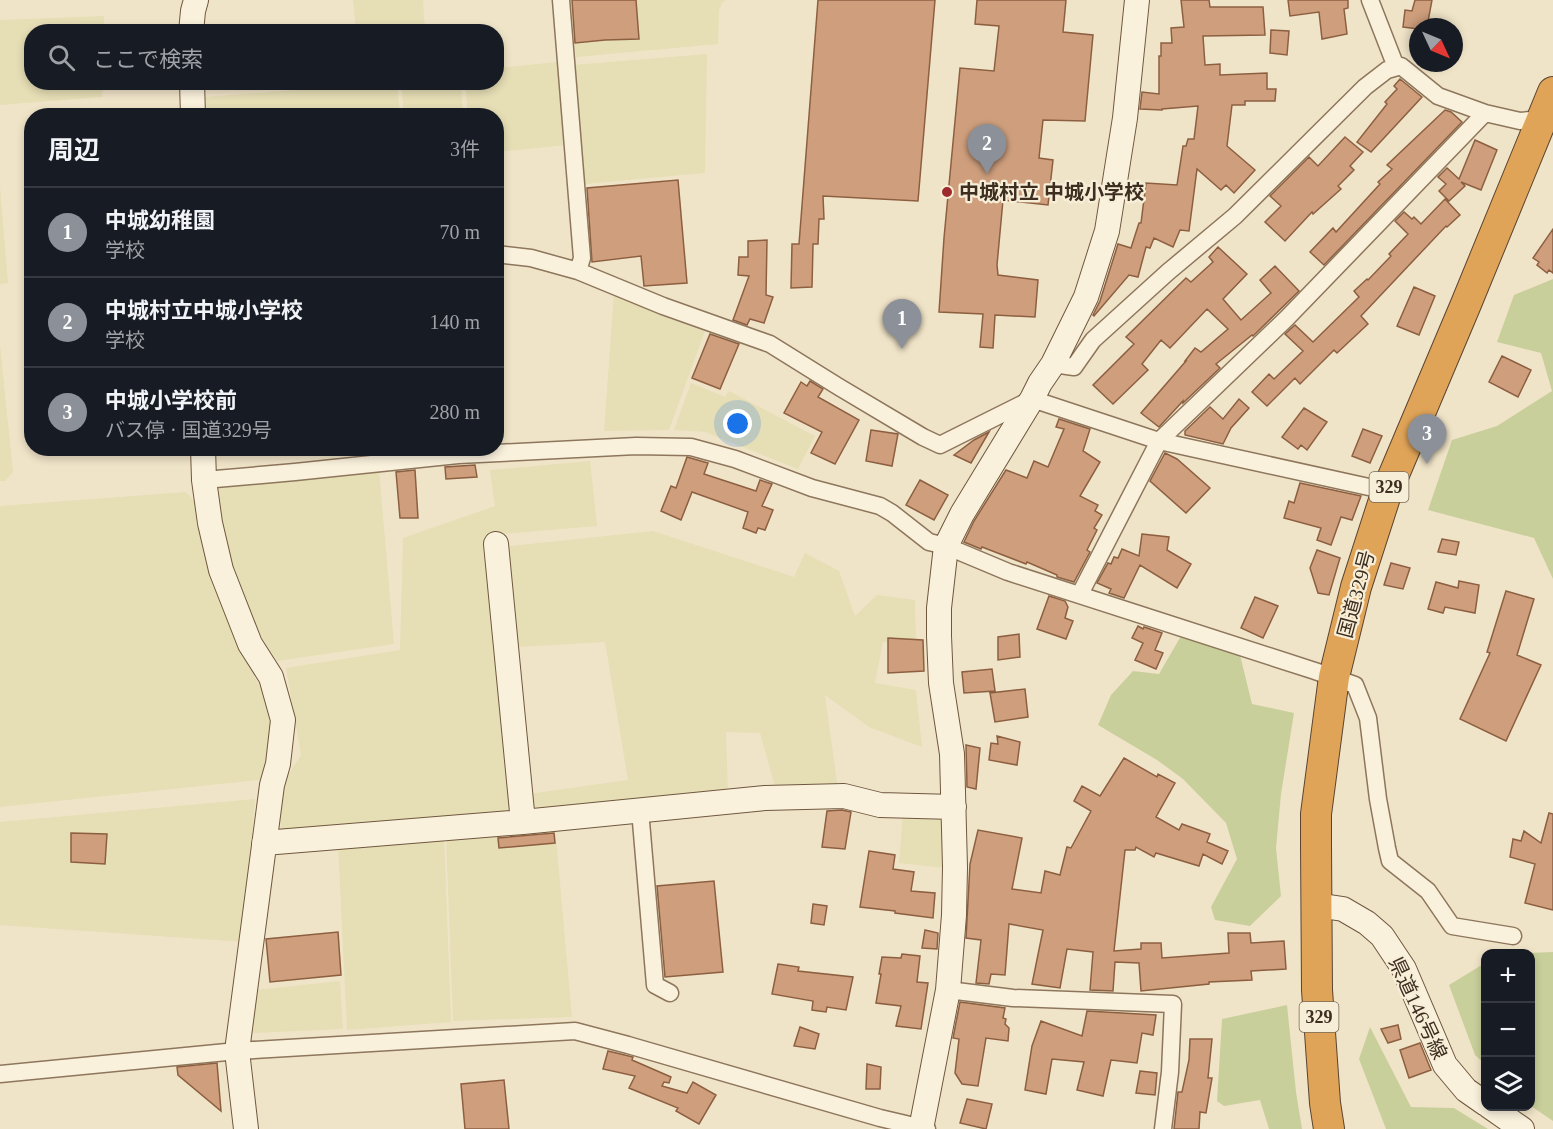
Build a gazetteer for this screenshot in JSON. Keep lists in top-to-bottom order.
{
  "streets": {
    "highway": ["329", "国道329号"],
    "street": ["県道146号線"]
  },
  "crossings": [
    ["国道329号", "県道146号線"]
  ],
  "places": ["中城村立 中城小学校"],
  "north": "bottom right",
  "page": {
    "search": "ここで検索",
    "heading": ["周辺", "3件"],
    "pins": ["2", "1", "3"],
    "list": [
      {
        "mark": "1",
        "name": "中城幼稚園",
        "note": "学校",
        "value": "70 m"
      },
      {
        "mark": "2",
        "name": "中城村立中城小学校",
        "note": "学校",
        "value": "140 m"
      },
      {
        "mark": "3",
        "name": "中城小学校前",
        "note": "バス停 · 国道329号",
        "value": "280 m"
      }
    ],
    "map_buttons": ["+", "−"]
  }
}
